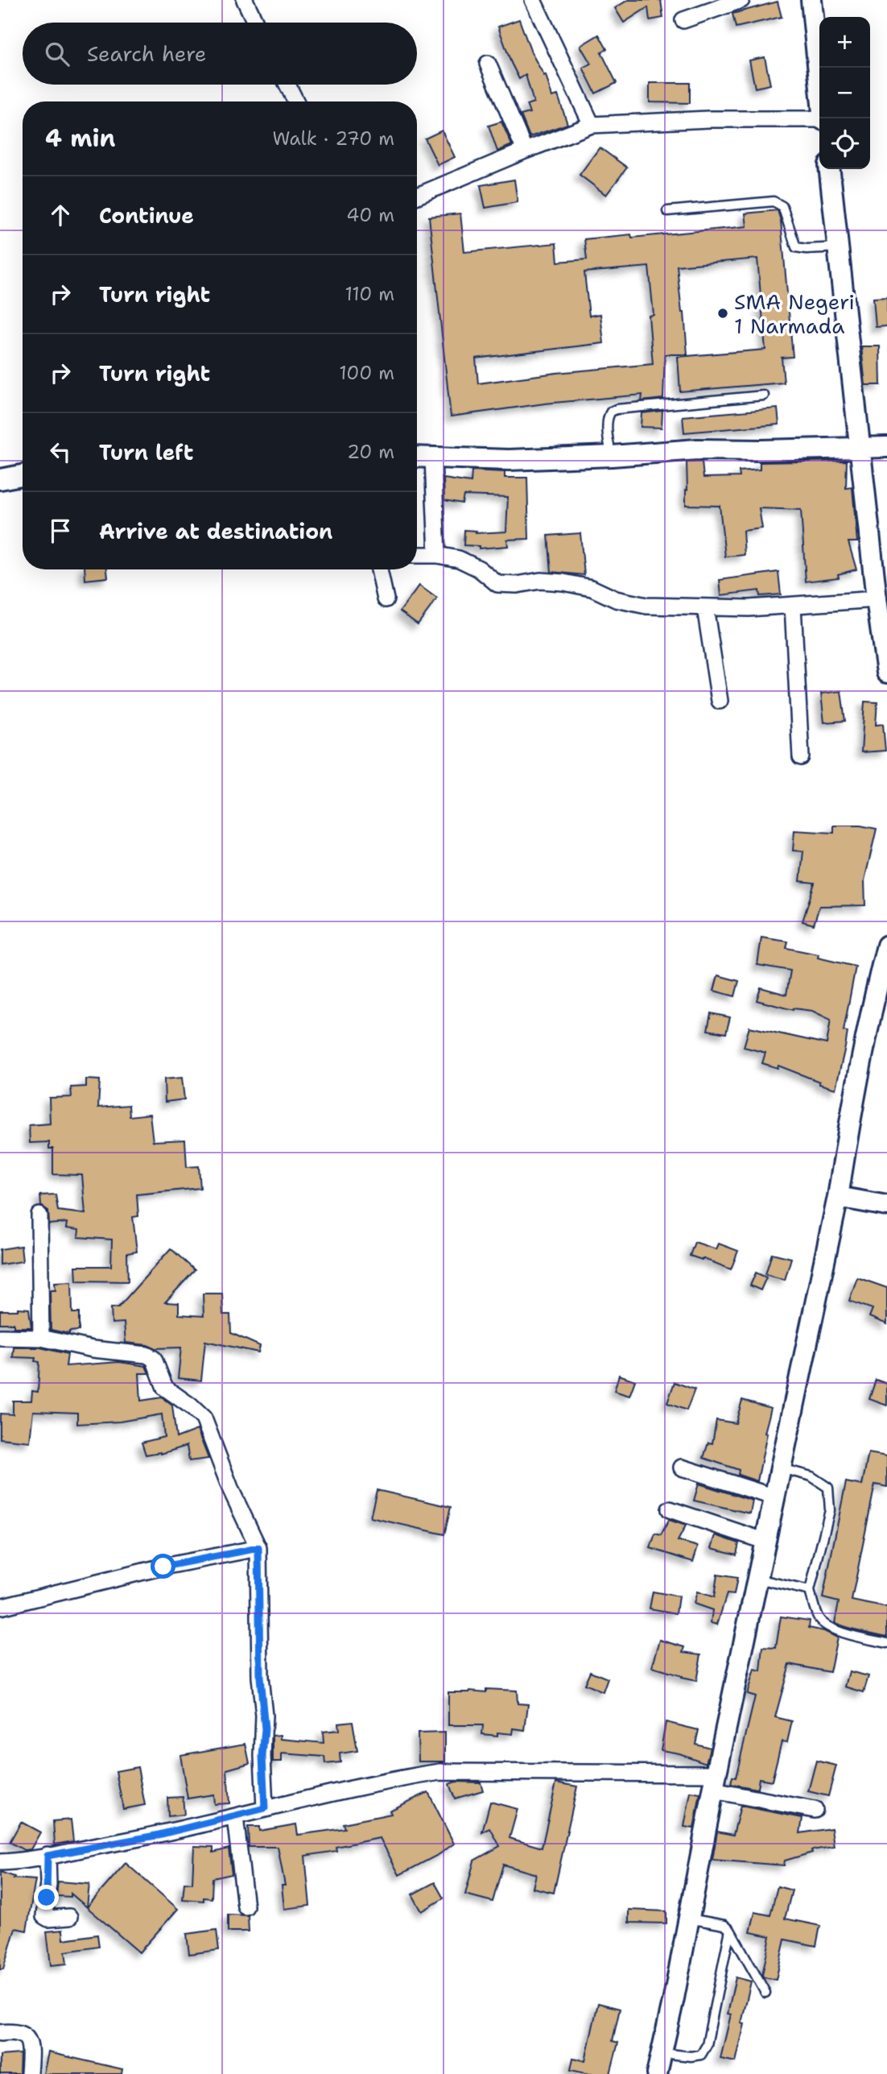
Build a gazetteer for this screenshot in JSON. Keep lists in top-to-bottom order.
{
  "places": ["SMA Negeri 1 Narmada"],
  "page": {
    "map_buttons": ["+", "−"],
    "search": "Search here",
    "heading": ["4 min", "Walk · 270 m"],
    "list": [
      ["Continue", "40 m"],
      ["Turn right", "110 m"],
      ["Turn right", "100 m"],
      ["Turn left", "20 m"],
      "Arrive at destination"
    ]
  }
}
